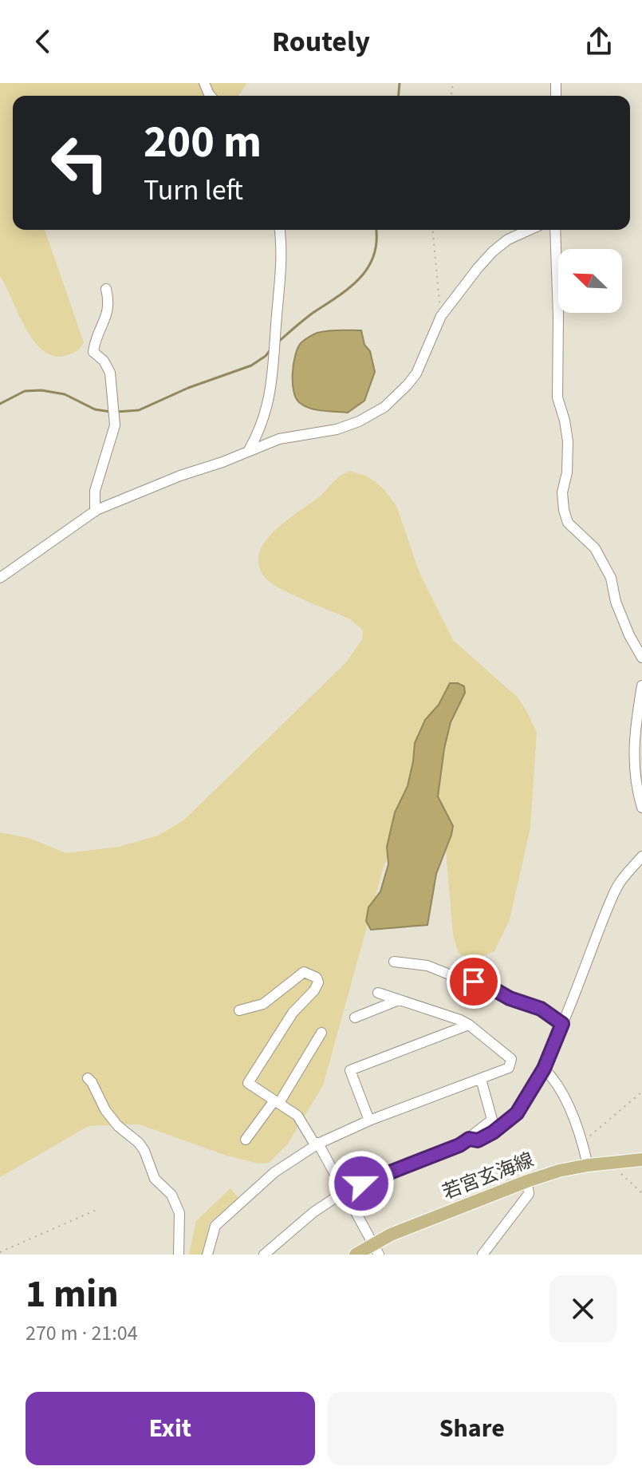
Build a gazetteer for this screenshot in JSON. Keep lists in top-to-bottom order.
{
  "streets": {
    "main road": ["若宮玄海線"]
  },
  "north": "top left",
  "page": {
    "header": "Routely",
    "turn": ["200 m", "Turn left"],
    "heading": ["1 min", "270 m · 21:04"],
    "buttons": ["Exit", "Share"]
  }
}
